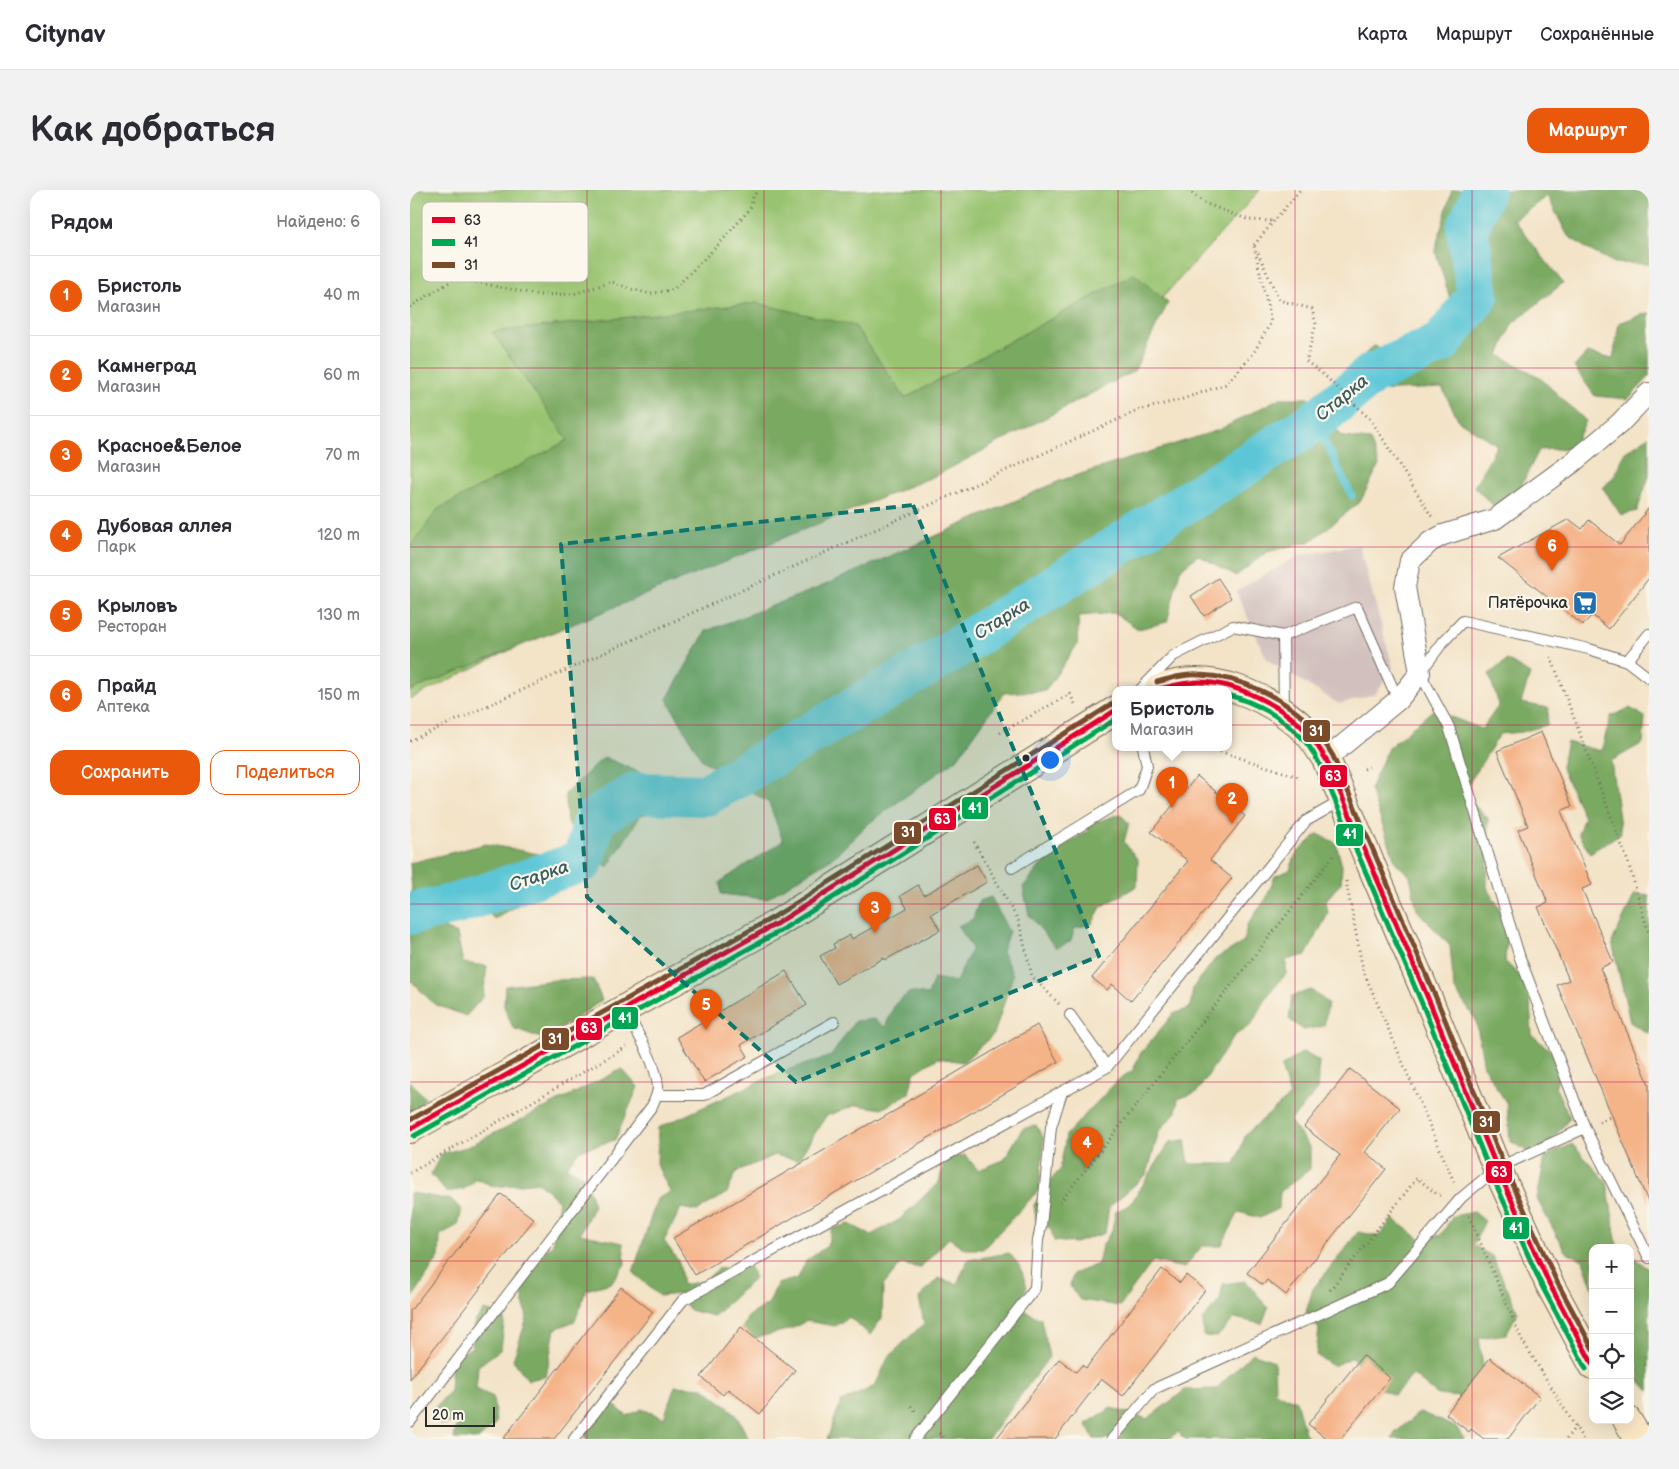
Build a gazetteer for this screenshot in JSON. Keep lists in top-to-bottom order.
{
  "water": ["Старка"],
  "places": {
    "supermarket": ["Пятёрочка"]
  },
  "lines": ["transit line 31", "transit line 63", "transit line 41"],
  "legend": ["63", "41", "31"],
  "scale_bar": "20 m",
  "page": {
    "header": "Citynav",
    "nav": ["Карта", "Маршрут", "Сохранённые"],
    "buttons": [
      "Маршрут",
      ["Сохранить", "Поделиться"]
    ],
    "title": "Как добраться",
    "heading": ["Рядом", "Найдено: 6"],
    "list": [
      {
        "mark": "1",
        "name": "Бристоль",
        "note": "Магазин",
        "value": "40 m"
      },
      {
        "mark": "2",
        "name": "Камнеград",
        "note": "Магазин",
        "value": "60 m"
      },
      {
        "mark": "3",
        "name": "Красное&Белое",
        "note": "Магазин",
        "value": "70 m"
      },
      {
        "mark": "4",
        "name": "Дубовая аллея",
        "note": "Парк",
        "value": "120 m"
      },
      {
        "mark": "5",
        "name": "Крыловъ",
        "note": "Ресторан",
        "value": "130 m"
      },
      {
        "mark": "6",
        "name": "Прайд",
        "note": "Аптека",
        "value": "150 m"
      }
    ],
    "pins": [
      "6",
      "1",
      "2",
      "3",
      "5",
      "4"
    ],
    "popup": ["Бристоль", "Магазин"],
    "map_buttons": ["+", "−"],
    "scale": "20 m"
  }
}
